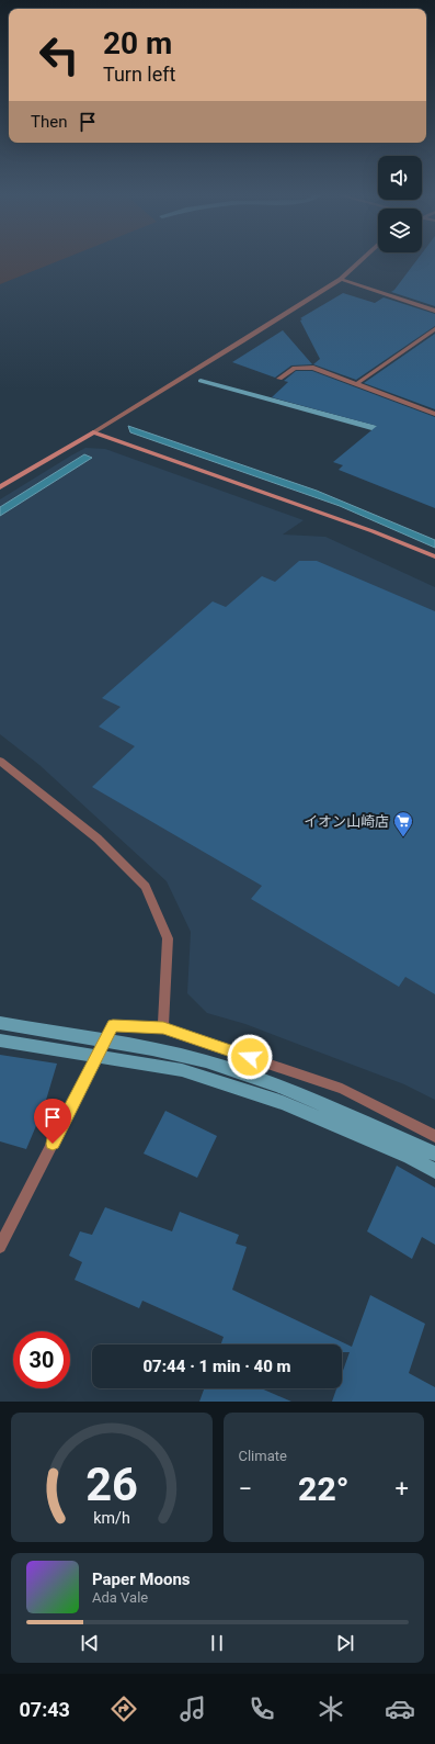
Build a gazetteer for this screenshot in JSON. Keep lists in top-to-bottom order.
{
  "places": {
    "supermarket": ["イオン山崎店"]
  },
  "page": {
    "turn": ["20 m", "Turn left"],
    "then": "Then",
    "limit": "30",
    "trip": "07:44 · 1 min · 40 m",
    "tile": "Climate",
    "heat": ["−", "22°", "+"],
    "song": ["Paper Moons", "Ada Vale"],
    "tabs": "07:43",
    "gauge": ["26", "km/h"]
  }
}
